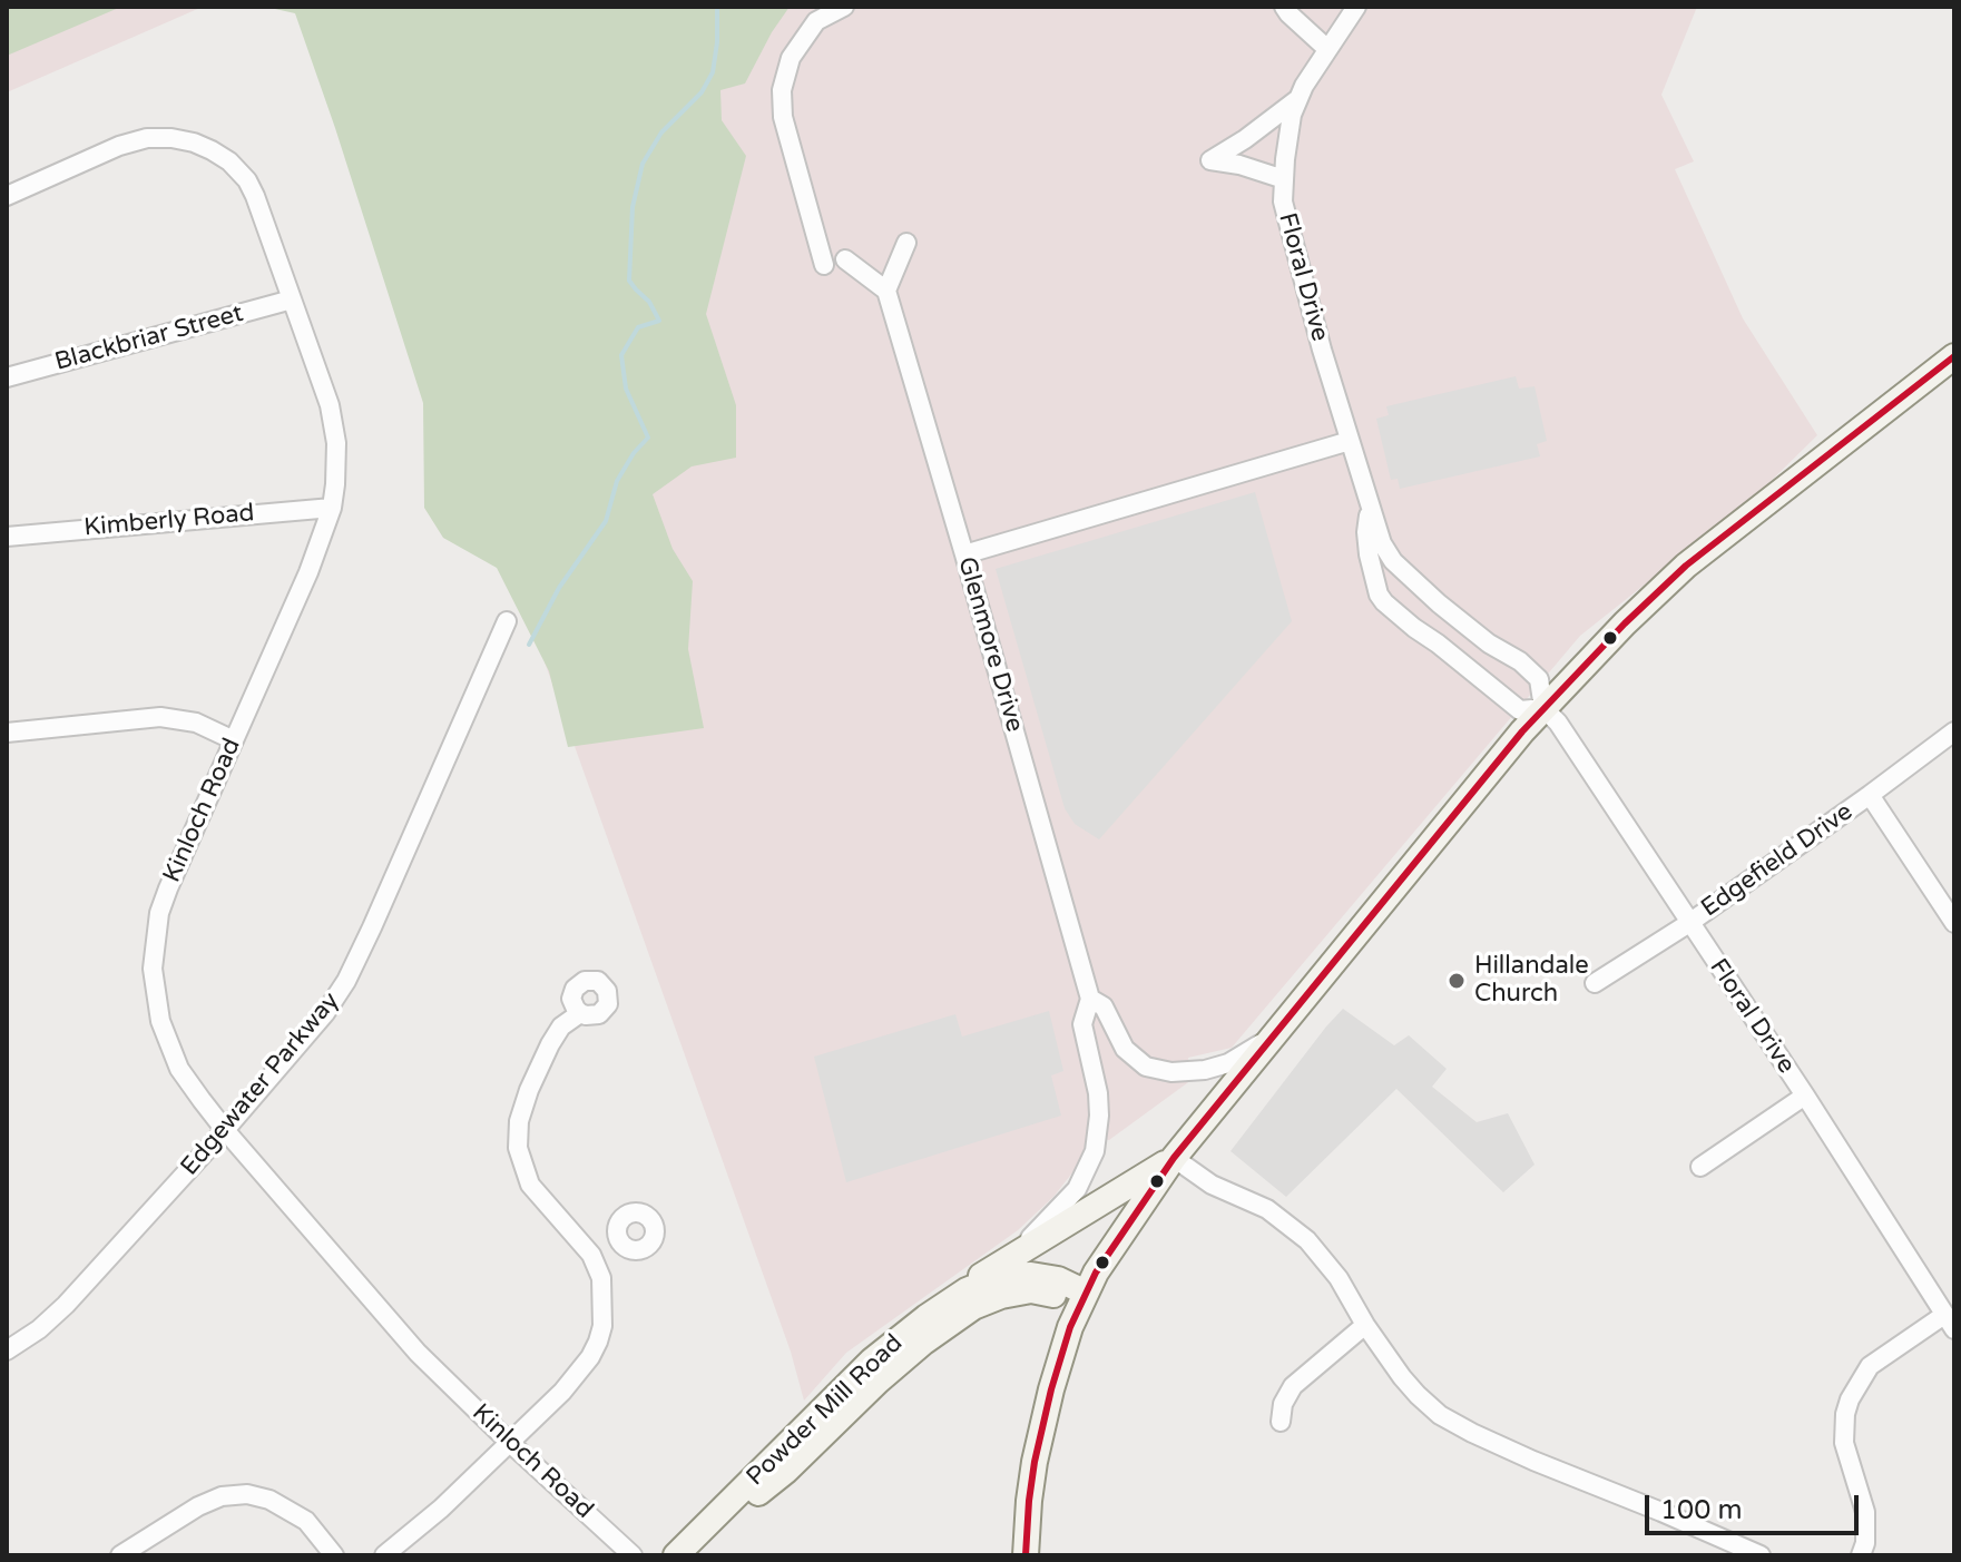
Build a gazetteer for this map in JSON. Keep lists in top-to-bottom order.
{
  "streets": {
    "main road": ["Powder Mill Road"],
    "street": [
      "Floral Drive",
      "Blackbriar Street",
      "Kimberly Road",
      "Glenmore Drive",
      "Kinloch Road",
      "Edgefield Drive",
      "Edgewater Parkway"
    ]
  },
  "crossings": [
    ["Floral Drive", "Edgefield Drive"],
    ["Blackbriar Street", "Kinloch Road"],
    ["Kimberly Road", "Kinloch Road"],
    ["Kinloch Road", "Edgewater Parkway"]
  ],
  "places": ["Hillandale Church"],
  "scale_bar": "100 m"
}
